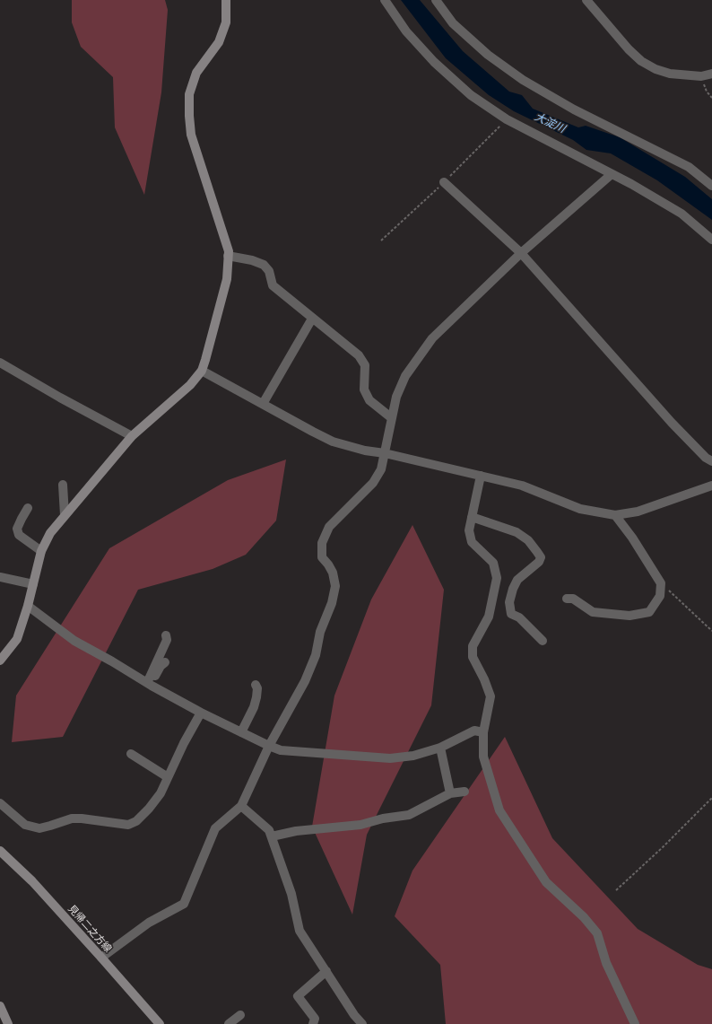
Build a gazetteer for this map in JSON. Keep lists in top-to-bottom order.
{
  "streets": {
    "street": ["見帰二之方線"]
  },
  "water": ["大淀川"]
}
